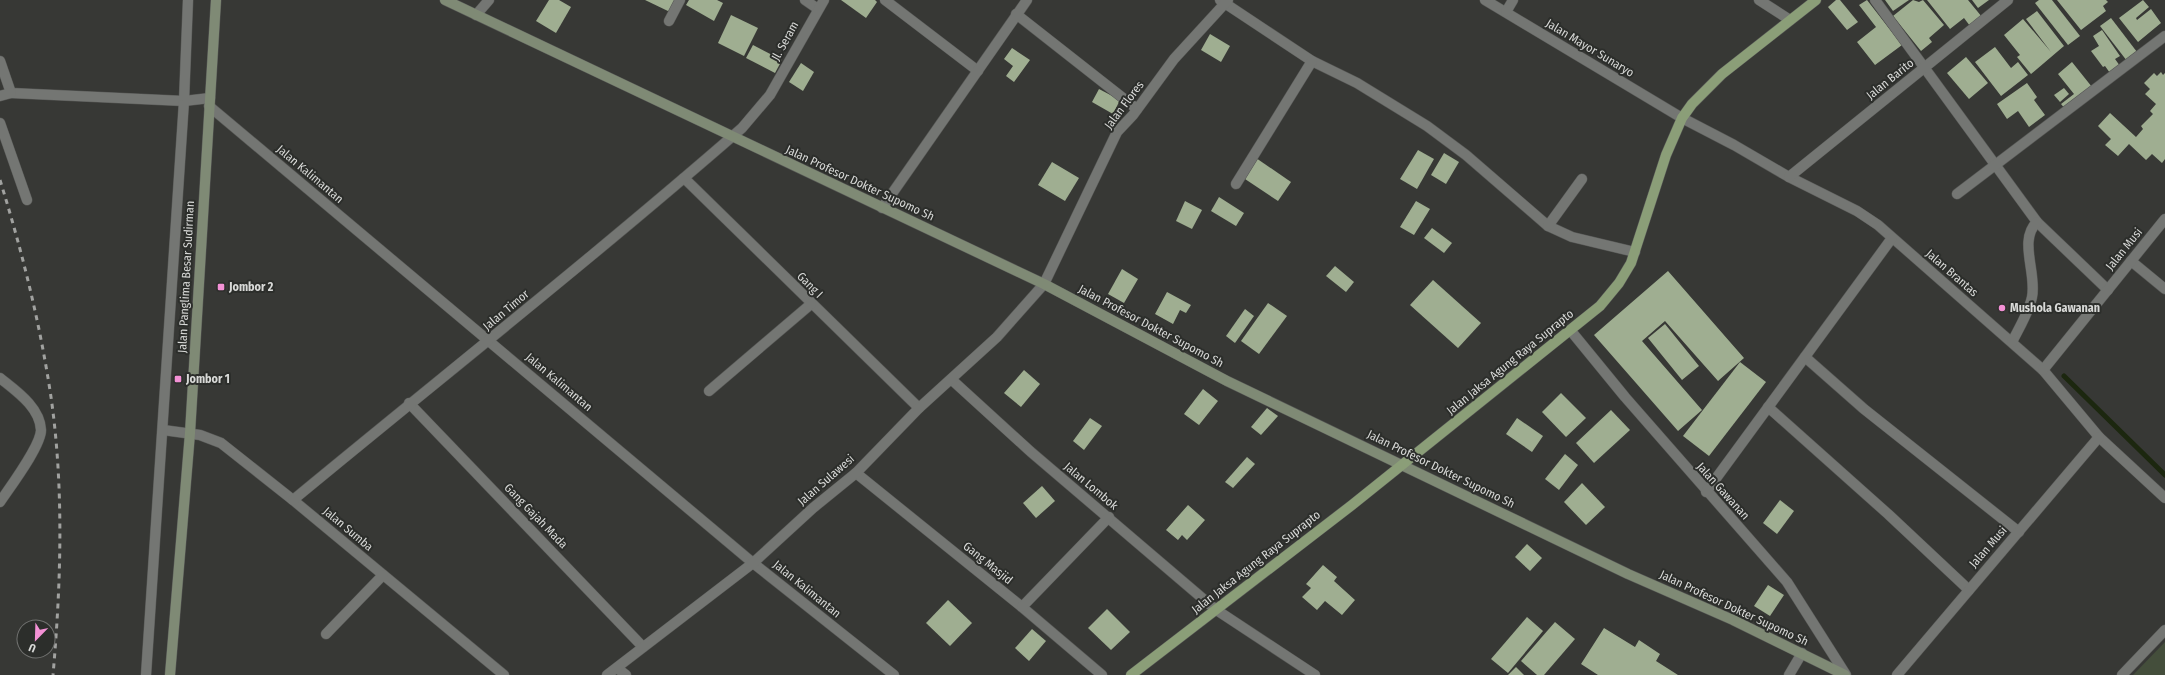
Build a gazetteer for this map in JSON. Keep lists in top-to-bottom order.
{
  "streets": {
    "main road": ["Jalan Jaksa Agung Raya Suprapto"],
    "street": [
      "Jl. Seram",
      "Jalan Mayor Sunaryo",
      "Jalan Barito",
      "Jalan Flores",
      "Jalan Kalimantan",
      "Jalan Profesor Dokter Supomo Sh",
      "Jalan Musi",
      "Jalan Brantas",
      "Jalan Panglima Besar Sudirman",
      "Gang I",
      "Jalan Timor",
      "Jalan Sulawesi",
      "Jalan Lombok",
      "Jalan Gawanan",
      "Gang Gajah Mada",
      "Jalan Sumba",
      "Gang Masjid"
    ]
  },
  "crossings": [
    ["Jl. Seram", "Jalan Timor"],
    ["Jalan Mayor Sunaryo", "Jalan Brantas"],
    ["Jalan Mayor Sunaryo", "Jalan Jaksa Agung Raya Suprapto"],
    ["Jalan Barito", "Jalan Brantas"],
    ["Jalan Flores", "Jalan Profesor Dokter Supomo Sh"],
    ["Jalan Flores", "Jalan Sulawesi"],
    ["Jalan Kalimantan", "Jalan Panglima Besar Sudirman"],
    ["Jalan Kalimantan", "Jalan Timor"],
    ["Jalan Kalimantan", "Jalan Sulawesi"],
    ["Jalan Profesor Dokter Supomo Sh", "Jalan Timor"],
    ["Jalan Profesor Dokter Supomo Sh", "Jalan Jaksa Agung Raya Suprapto"],
    ["Jalan Profesor Dokter Supomo Sh", "Jalan Sulawesi"],
    ["Jalan Profesor Dokter Supomo Sh", "Jalan Gawanan"],
    ["Jalan Musi", "Jalan Brantas"],
    ["Jalan Brantas", "Jalan Jaksa Agung Raya Suprapto"],
    ["Jalan Panglima Besar Sudirman", "Jalan Sumba"],
    ["Gang I", "Jalan Timor"],
    ["Gang I", "Jalan Sulawesi"],
    ["Jalan Timor", "Gang Gajah Mada"],
    ["Jalan Timor", "Jalan Sumba"],
    ["Jalan Jaksa Agung Raya Suprapto", "Jalan Lombok"],
    ["Jalan Jaksa Agung Raya Suprapto", "Jalan Gawanan"],
    ["Jalan Sulawesi", "Jalan Lombok"],
    ["Jalan Sulawesi", "Gang Gajah Mada"],
    ["Jalan Sulawesi", "Gang Masjid"]
  ],
  "places": {
    "transit": ["Jombor 2", "Jombor 1"],
    "other": ["Mushola Gawanan"]
  },
  "north": "bottom left"
}
